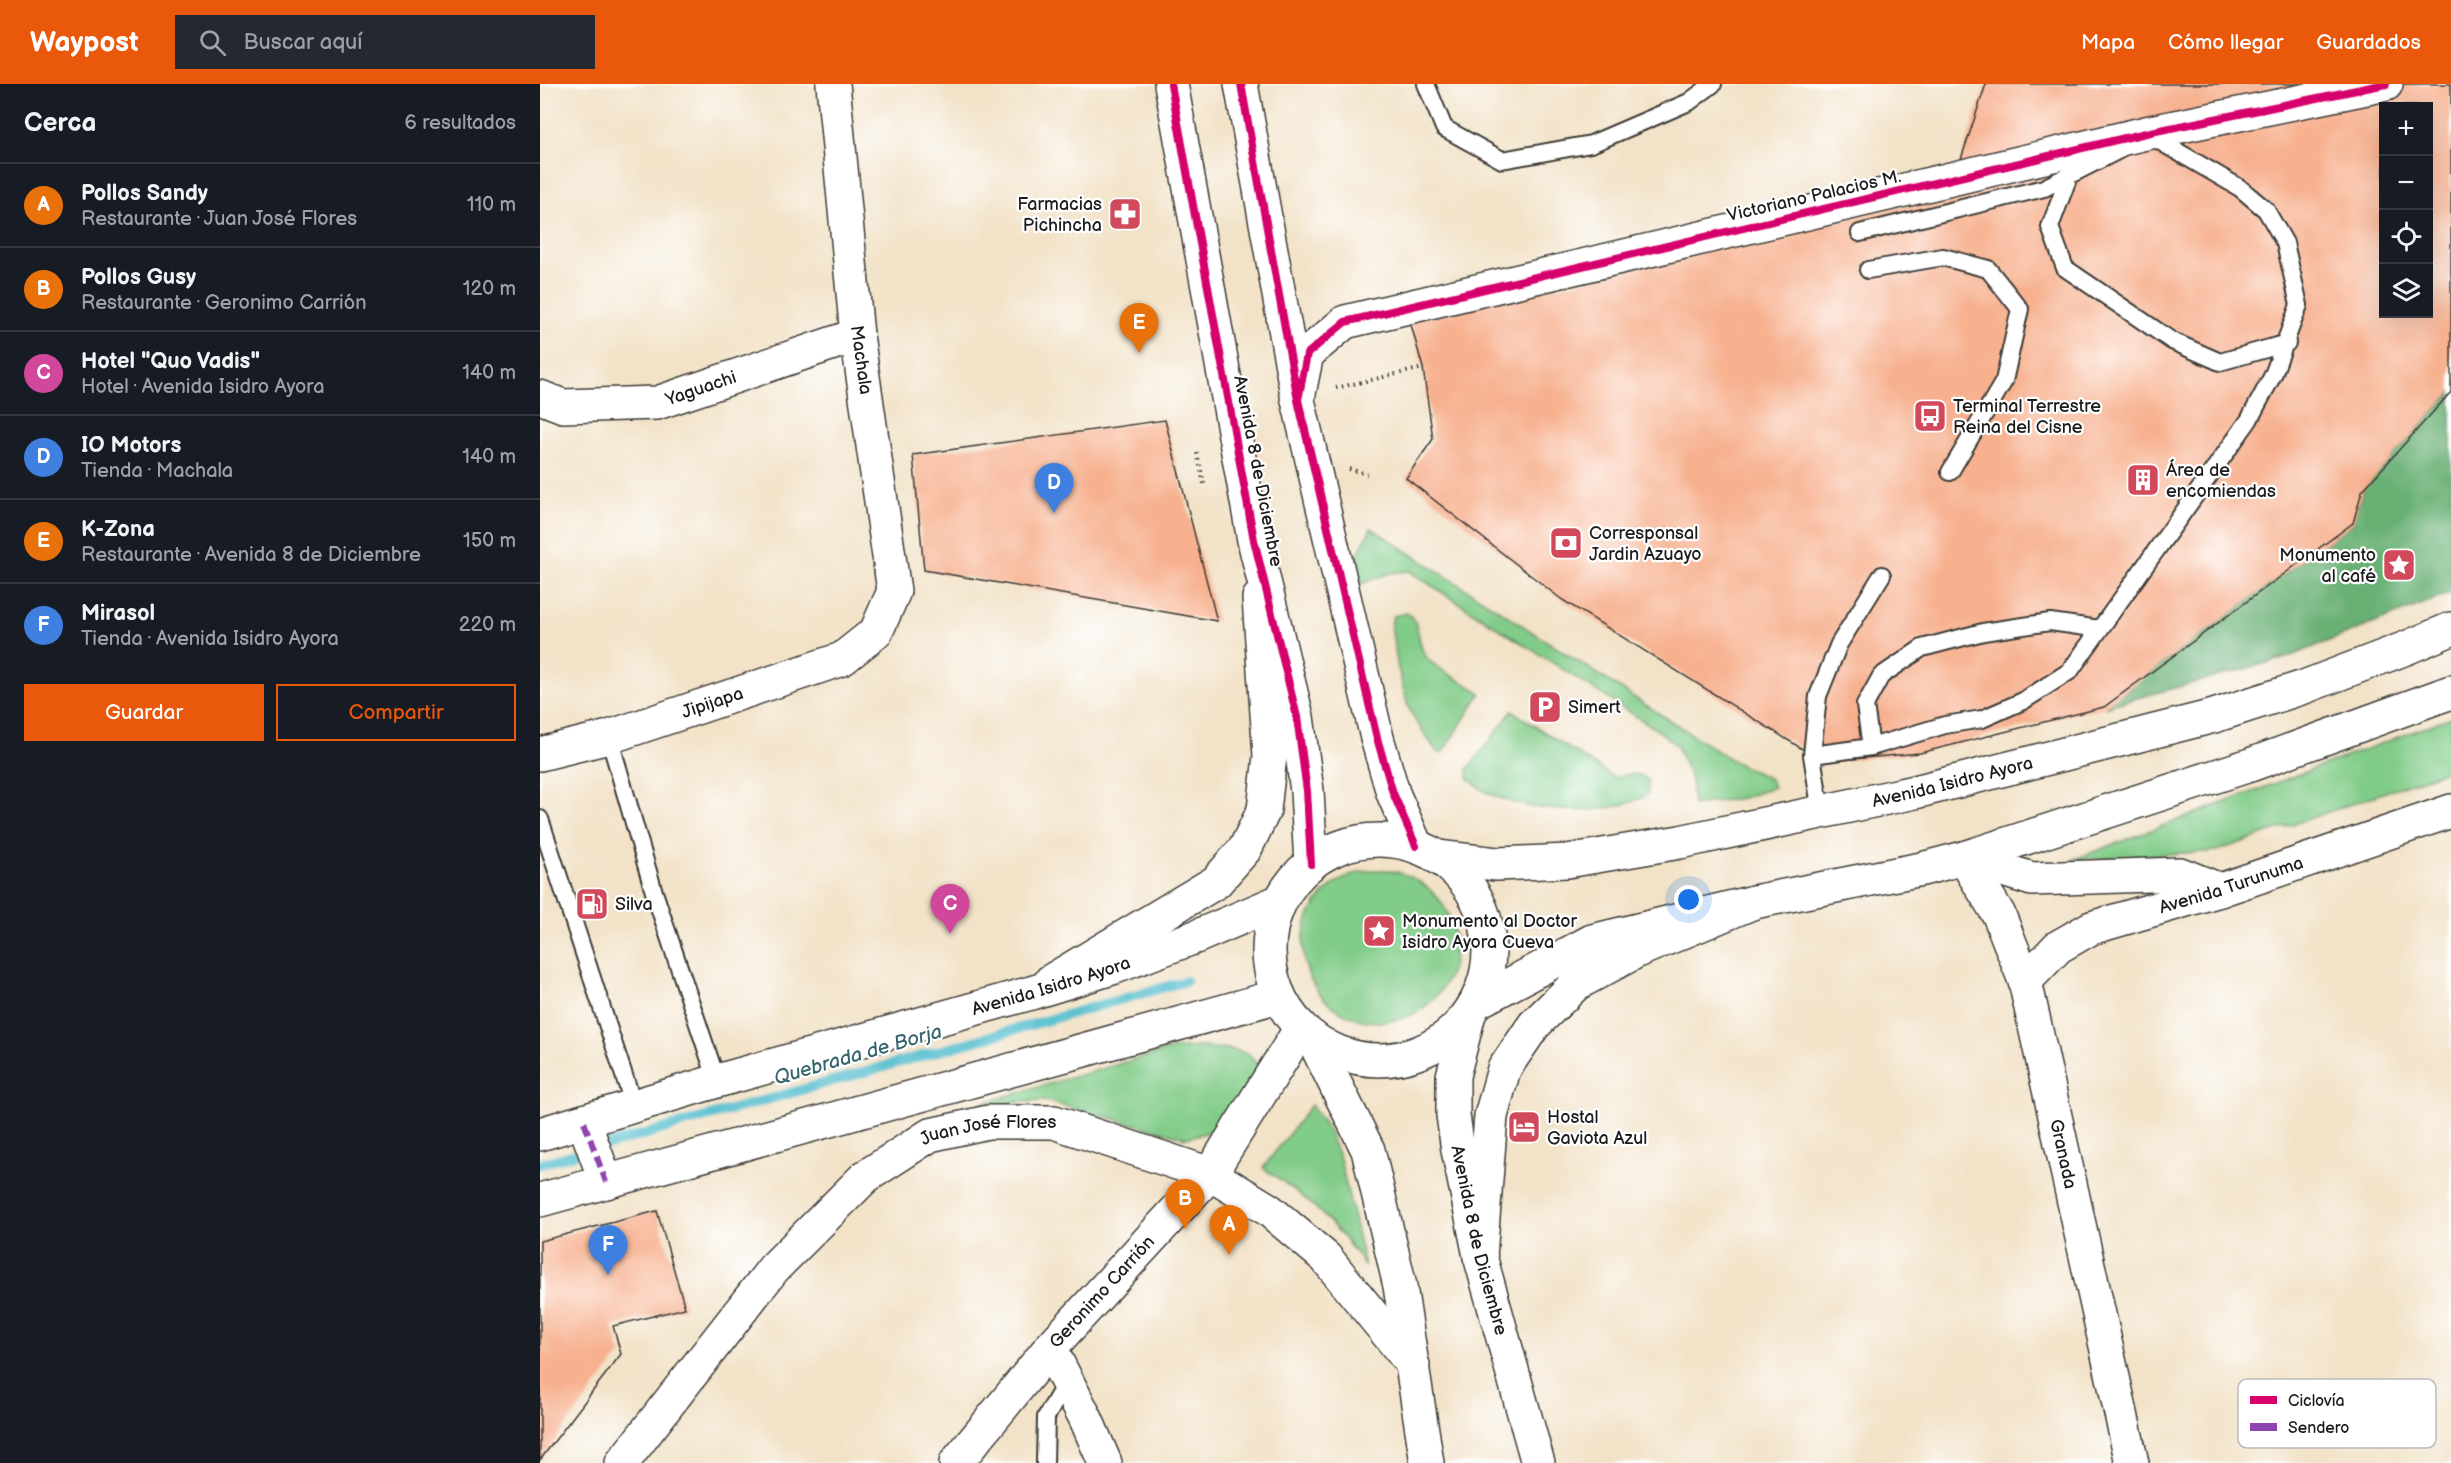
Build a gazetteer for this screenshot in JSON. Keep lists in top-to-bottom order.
{
  "streets": {
    "main road": [
      "Victoriano Palacios M.",
      "Machala",
      "Yaguachi",
      "Avenida 8 de Diciembre",
      "Jipijapa",
      "Avenida Isidro Ayora",
      "Avenida Turunuma",
      "Juan José Flores",
      "Granada",
      "Geronimo Carrión"
    ]
  },
  "crossings": [
    ["Machala", "Yaguachi"],
    ["Machala", "Jipijapa"],
    ["Avenida 8 de Diciembre", "Avenida Isidro Ayora"],
    ["Avenida Turunuma", "Granada"],
    ["Juan José Flores", "Geronimo Carrión"]
  ],
  "water": ["Quebrada de Borja"],
  "places": {
    "pharmacy": ["Farmacias Pichincha"],
    "bus stop": ["Terminal Terrestre Reina del Cisne"],
    "building": ["Área de encomiendas"],
    "bank": ["Corresponsal Jardin Azuayo"],
    "place": ["Monumento al café", "Monumento al Doctor Isidro Ayora Cueva"],
    "parking": ["Simert"],
    "fuel station": ["Silva"],
    "hotel": ["Hostal Gaviota Azul"]
  },
  "legend": ["Ciclovía", "Sendero"],
  "page": {
    "header": "Waypost",
    "search": "Buscar aquí",
    "nav": ["Mapa", "Cómo llegar", "Guardados"],
    "heading": ["Cerca", "6 resultados"],
    "map_buttons": ["+", "−"],
    "list": [
      {
        "mark": "A",
        "name": "Pollos Sandy",
        "note": "Restaurante · Juan José Flores",
        "value": "110 m"
      },
      {
        "mark": "B",
        "name": "Pollos Gusy",
        "note": "Restaurante · Geronimo Carrión",
        "value": "120 m"
      },
      {
        "mark": "C",
        "name": "Hotel \"Quo Vadis\"",
        "note": "Hotel · Avenida Isidro Ayora",
        "value": "140 m"
      },
      {
        "mark": "D",
        "name": "IO Motors",
        "note": "Tienda · Machala",
        "value": "140 m"
      },
      {
        "mark": "E",
        "name": "K-Zona",
        "note": "Restaurante · Avenida 8 de Diciembre",
        "value": "150 m"
      },
      {
        "mark": "F",
        "name": "Mirasol",
        "note": "Tienda · Avenida Isidro Ayora",
        "value": "220 m"
      }
    ],
    "pins": [
      "E",
      "D",
      "C",
      "B",
      "A",
      "F"
    ],
    "buttons": ["Guardar", "Compartir"]
  }
}
